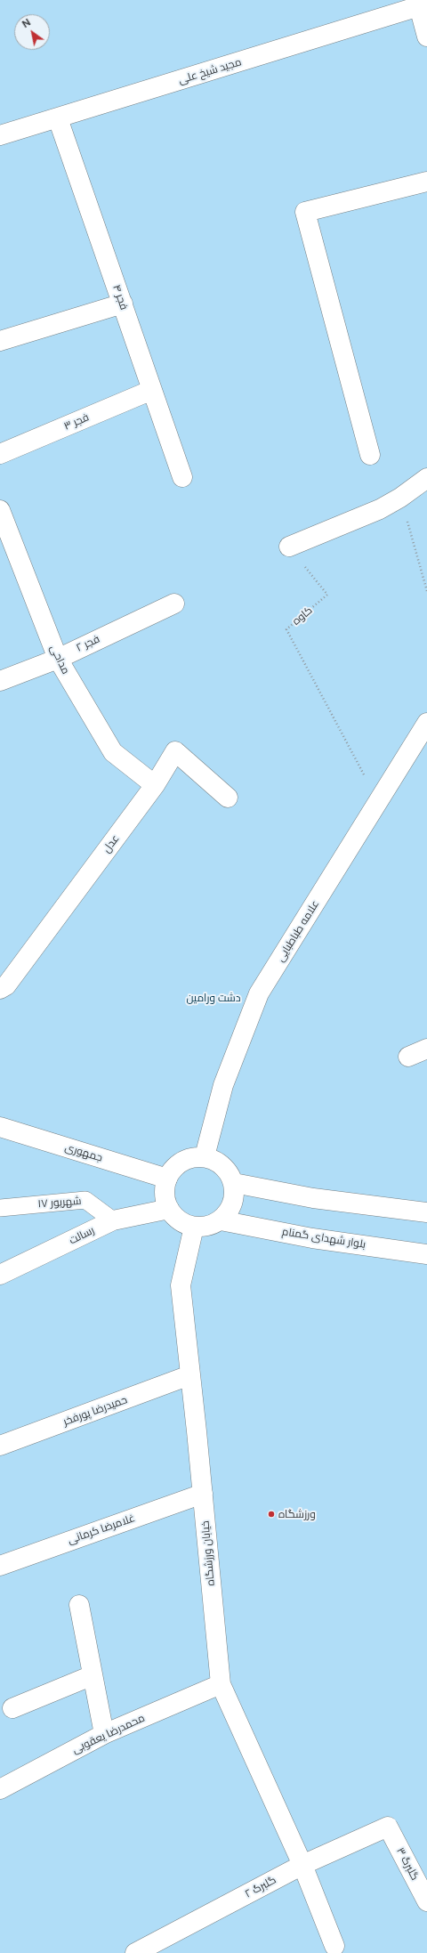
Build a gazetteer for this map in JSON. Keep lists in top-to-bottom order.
{
  "streets": {
    "street": [
      "مجید شیخ علی",
      "فجر ۴",
      "فجر ۳",
      "فجر ۲",
      "مداحی",
      "عدل",
      "علامه طباطبایی",
      "جمهوری",
      "رسالت",
      "بلوار شهدای گمنام",
      "حمیدرضا پورفخر",
      "غلامرضا کرمانی",
      "خیابان ورزشگاه",
      "محمدرضا یعقوبی",
      "گلبرگ ۳",
      "گلبرگ ۲"
    ],
    "lane": ["۱۷ شهریور"],
    "path": ["کاوه"]
  },
  "crossings": [
    ["مجید شیخ علی", "فجر ۴"],
    ["فجر ۴", "فجر ۳"],
    ["کاوه", "علامه طباطبایی"],
    ["فجر ۲", "مداحی"],
    ["مداحی", "عدل"],
    ["علامه طباطبایی", "جمهوری"],
    ["علامه طباطبایی", "رسالت"],
    ["علامه طباطبایی", "بلوار شهدای گمنام"],
    ["علامه طباطبایی", "خیابان ورزشگاه"],
    ["جمهوری", "رسالت"],
    ["جمهوری", "بلوار شهدای گمنام"],
    ["جمهوری", "خیابان ورزشگاه"],
    ["۱۷ شهریور", "رسالت"],
    ["رسالت", "بلوار شهدای گمنام"],
    ["رسالت", "خیابان ورزشگاه"],
    ["بلوار شهدای گمنام", "خیابان ورزشگاه"],
    ["حمیدرضا پورفخر", "خیابان ورزشگاه"],
    ["غلامرضا کرمانی", "خیابان ورزشگاه"],
    ["خیابان ورزشگاه", "محمدرضا یعقوبی"],
    ["خیابان ورزشگاه", "گلبرگ ۲"],
    ["گلبرگ ۳", "گلبرگ ۲"]
  ],
  "parks": ["دشت ورامین"],
  "places": ["ورزشگاه"],
  "north": "top left"
}
